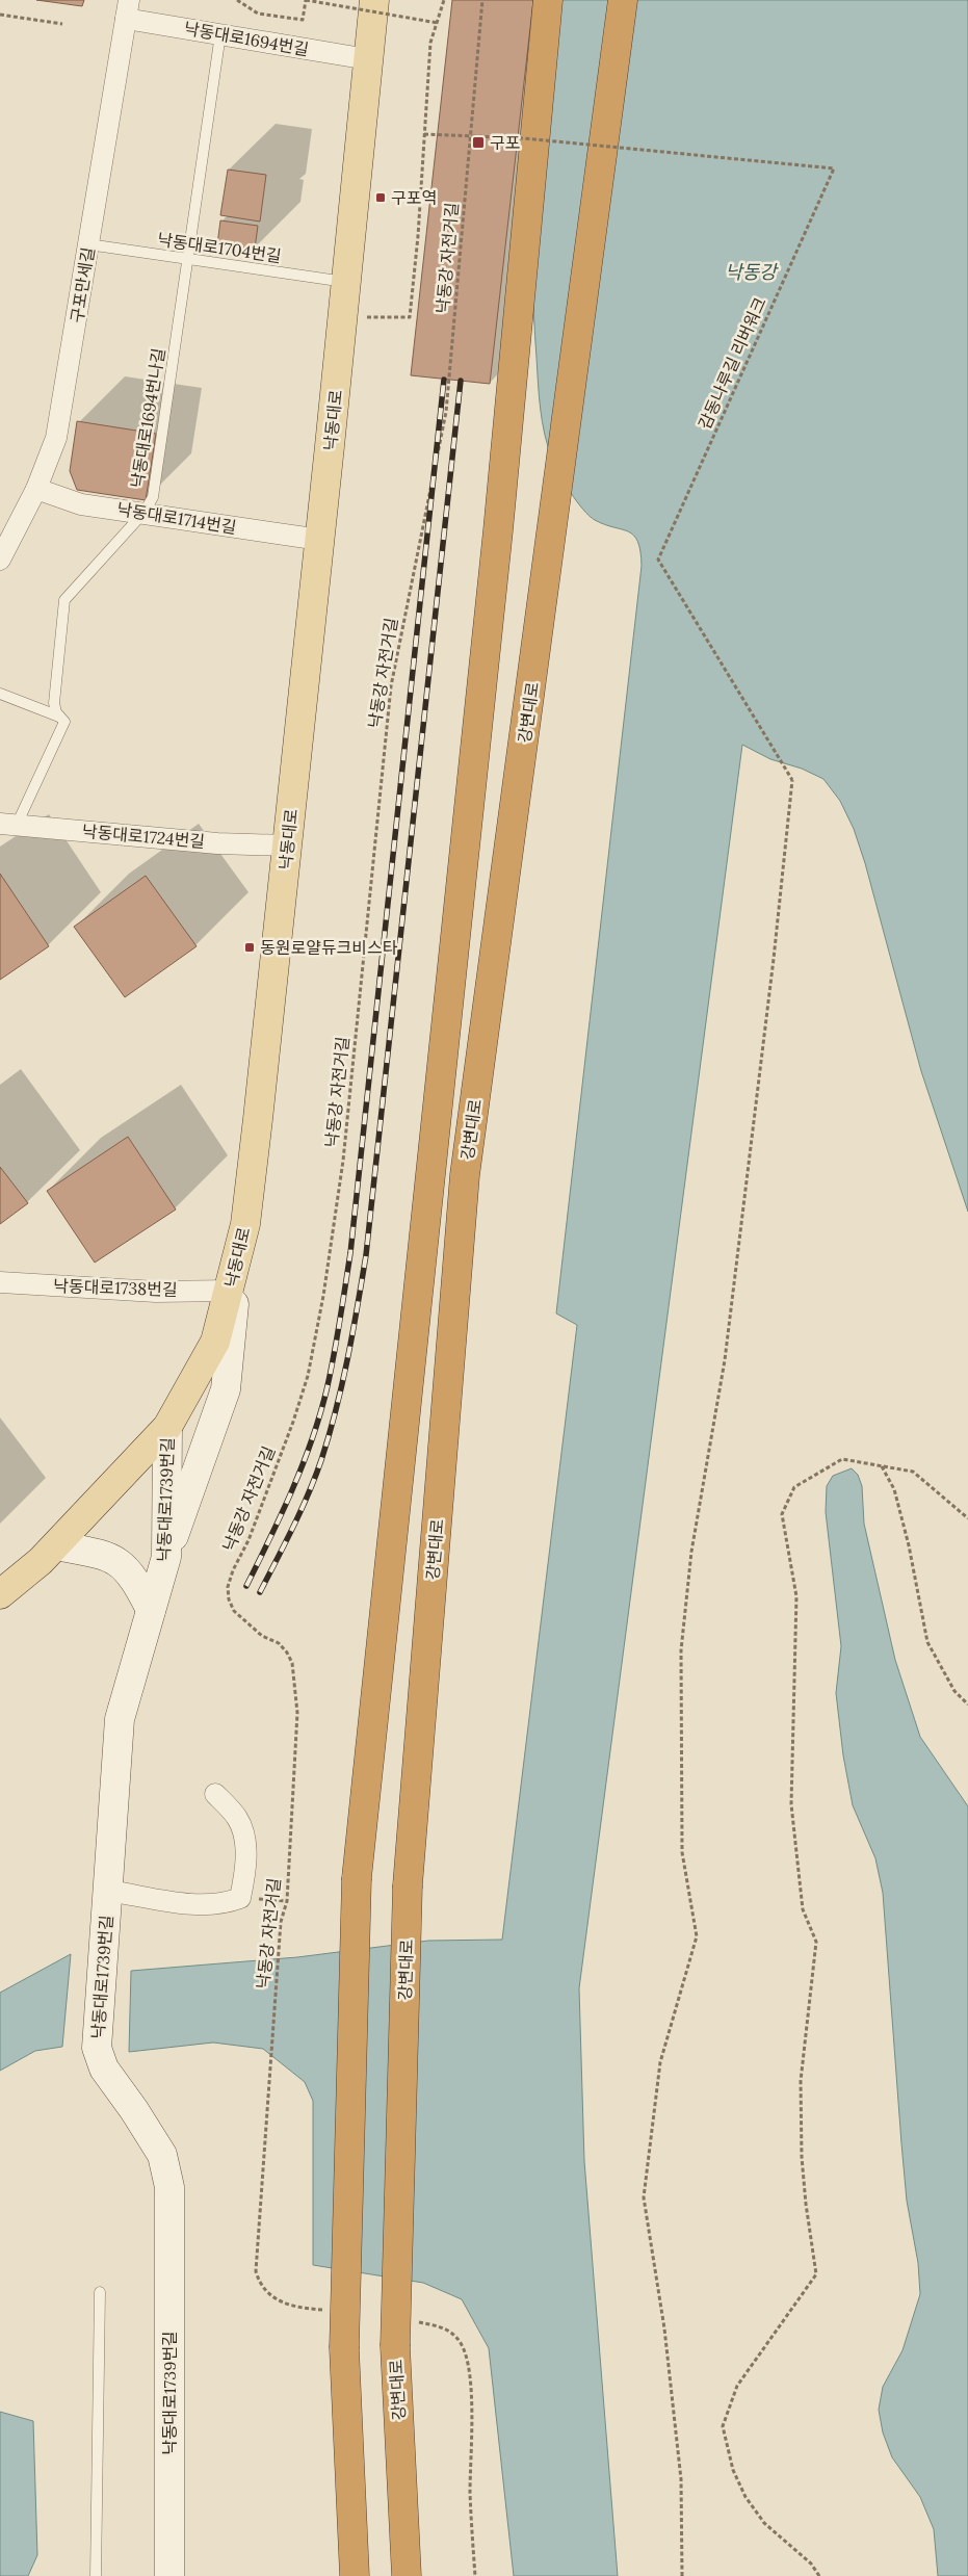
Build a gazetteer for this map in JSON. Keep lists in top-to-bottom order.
{
  "streets": {
    "highway": ["강변대로"],
    "main road": ["낙동대로"],
    "street": [
      "낙동대로1694번길",
      "구포만세길",
      "낙동대로1714번길",
      "낙동대로1724번길",
      "낙동대로1738번길",
      "낙동대로1739번길"
    ],
    "lane": ["낙동대로1704번길", "낙동대로1694번나길"],
    "path": ["낙동강 자전거길", "감동나루길 리버워크"]
  },
  "crossings": [
    ["낙동대로1694번길", "구포만세길"],
    ["낙동대로1694번길", "낙동대로1694번나길"],
    ["낙동대로1694번길", "낙동대로"],
    ["낙동대로1704번길", "구포만세길"],
    ["낙동대로1704번길", "낙동대로1694번나길"],
    ["낙동대로1704번길", "낙동대로"],
    ["구포만세길", "낙동대로1714번길"],
    ["낙동대로1694번나길", "낙동대로1714번길"],
    ["낙동대로1694번나길", "낙동대로1724번길"],
    ["낙동대로", "낙동대로1714번길"],
    ["낙동대로", "낙동대로1724번길"],
    ["낙동대로", "낙동대로1738번길"],
    ["낙동대로", "낙동대로1739번길"]
  ],
  "water": ["낙동강"],
  "places": {
    "transit": ["구포", "구포역", "동원로얄듀크비스타"]
  }
}
